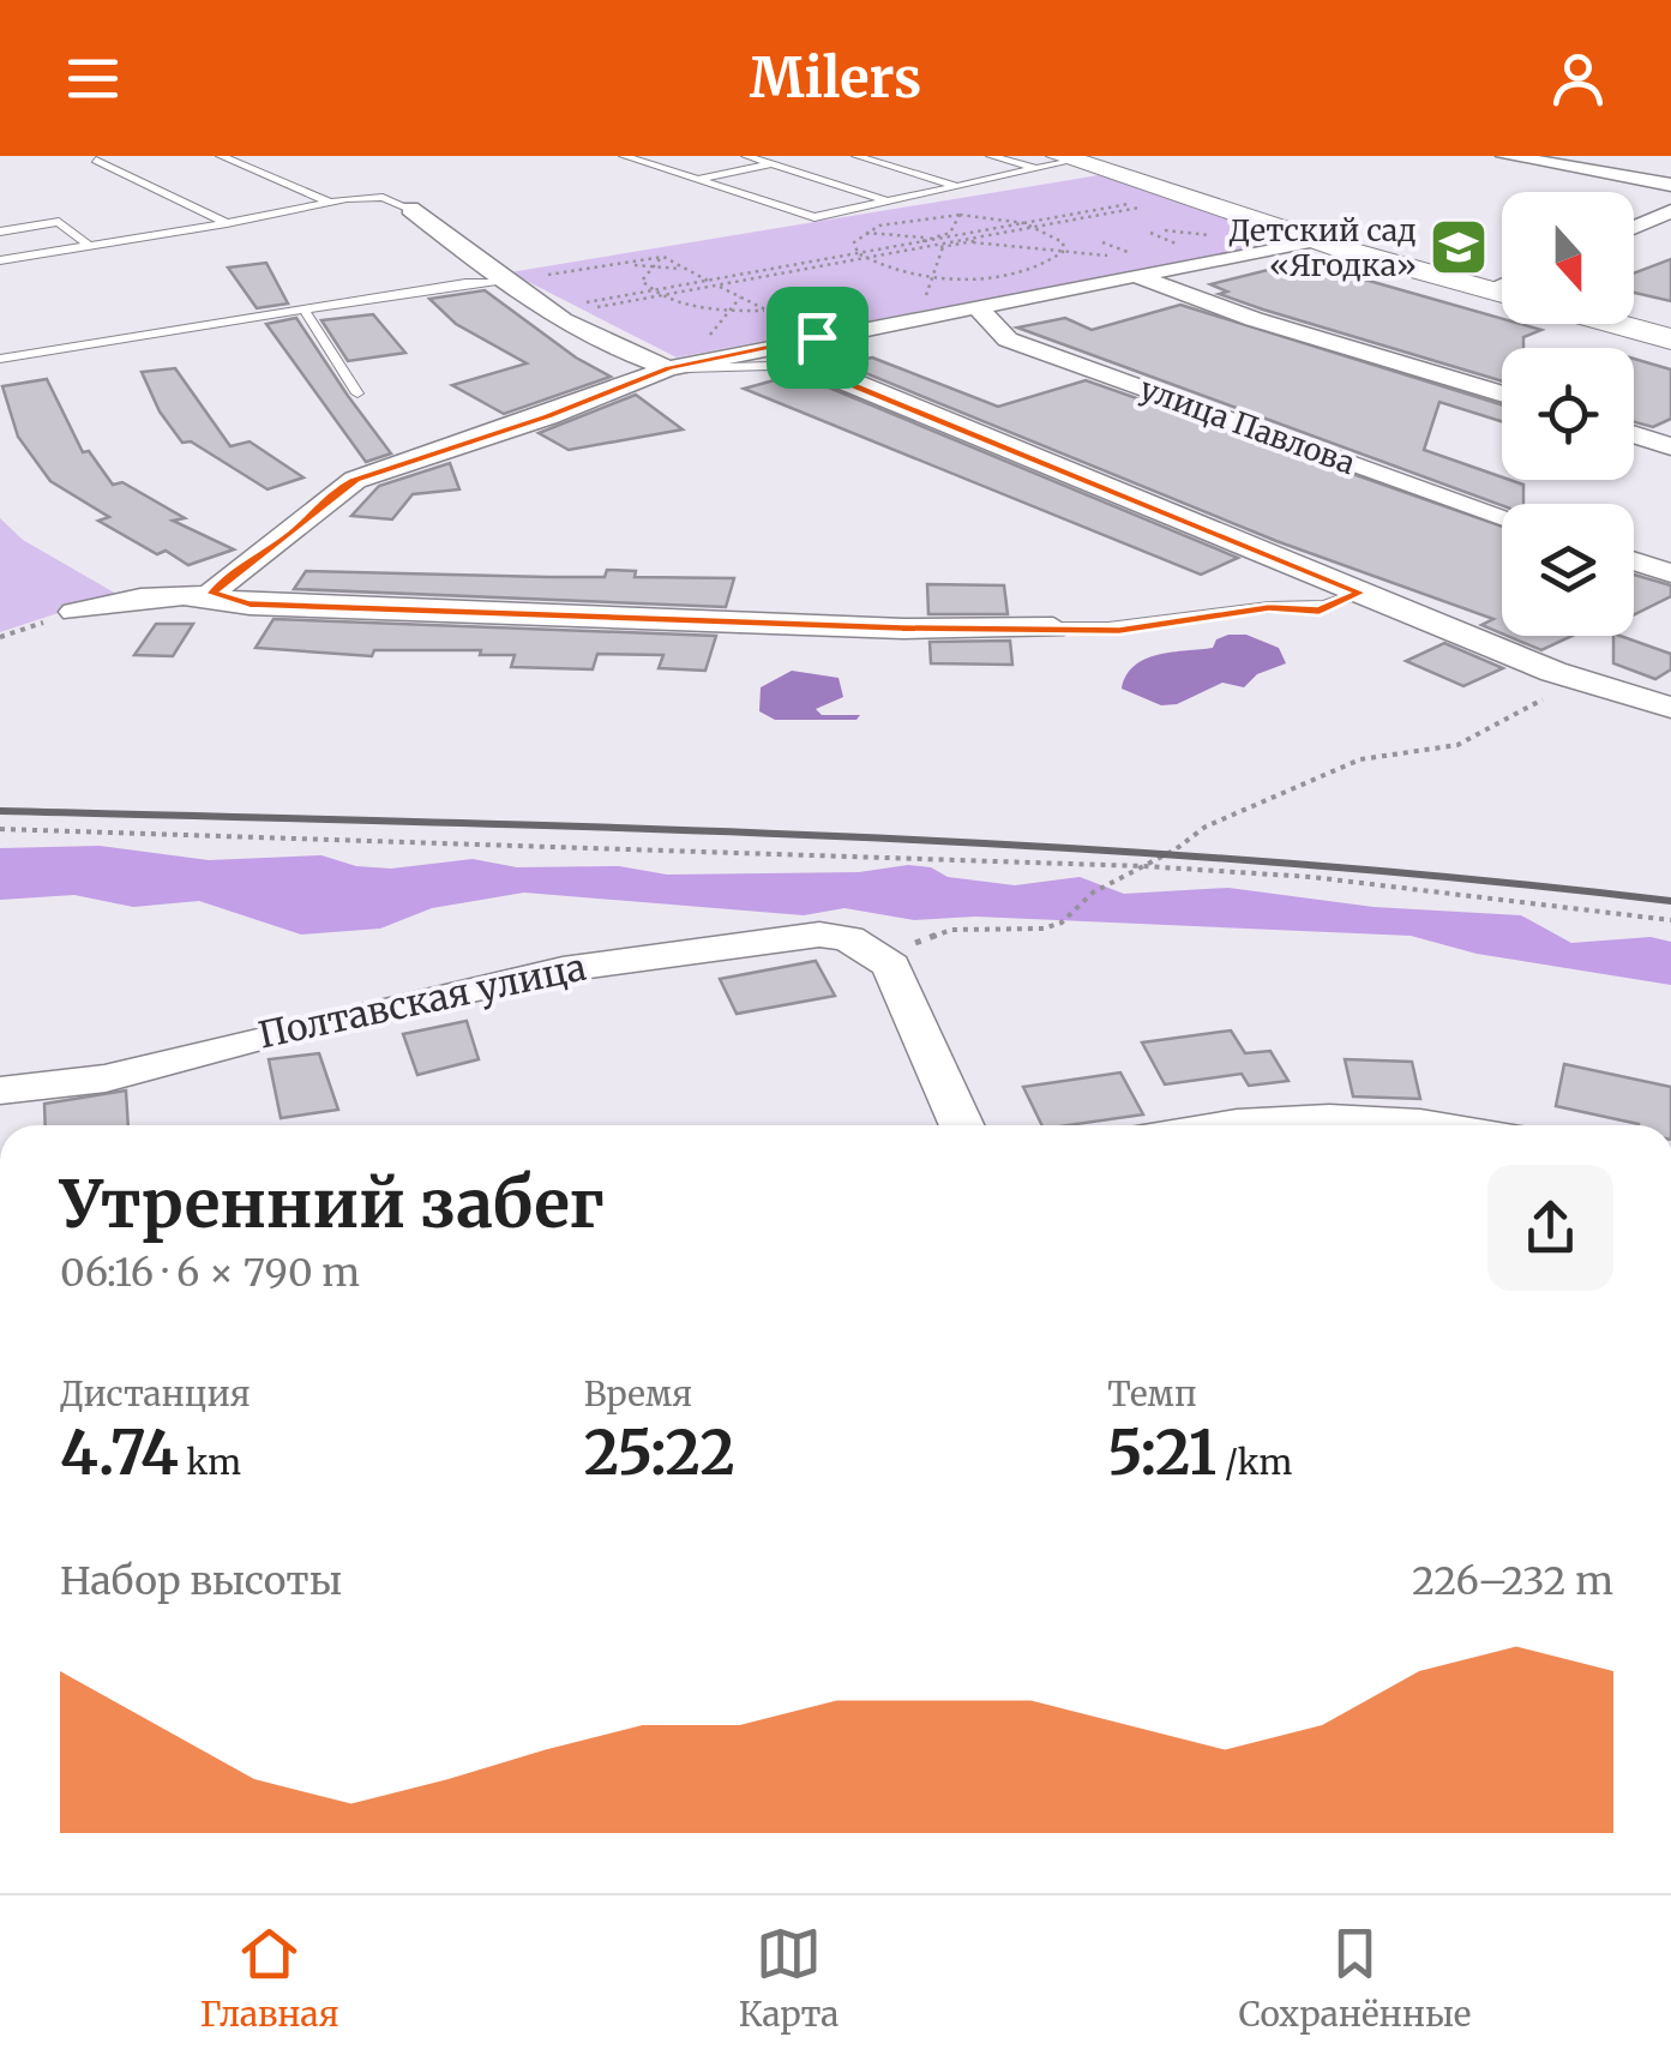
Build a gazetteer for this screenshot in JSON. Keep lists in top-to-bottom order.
{
  "streets": {
    "street": ["улица Павлова", "Полтавская улица"]
  },
  "places": {
    "school or university": ["Детский сад «Ягодка»"]
  },
  "north": "bottom",
  "page": {
    "header": "Milers",
    "heading": ["Утренний забег", "06:16 · 6 × 790 m"],
    "stats": [
      ["Дистанция", "4.74 km"],
      ["Время", "25:22"],
      ["Темп", "5:21 /km"]
    ],
    "chart": ["Набор высоты", "226–232 m"],
    "tabs": ["Главная", "Карта", "Сохранённые"]
  }
}
